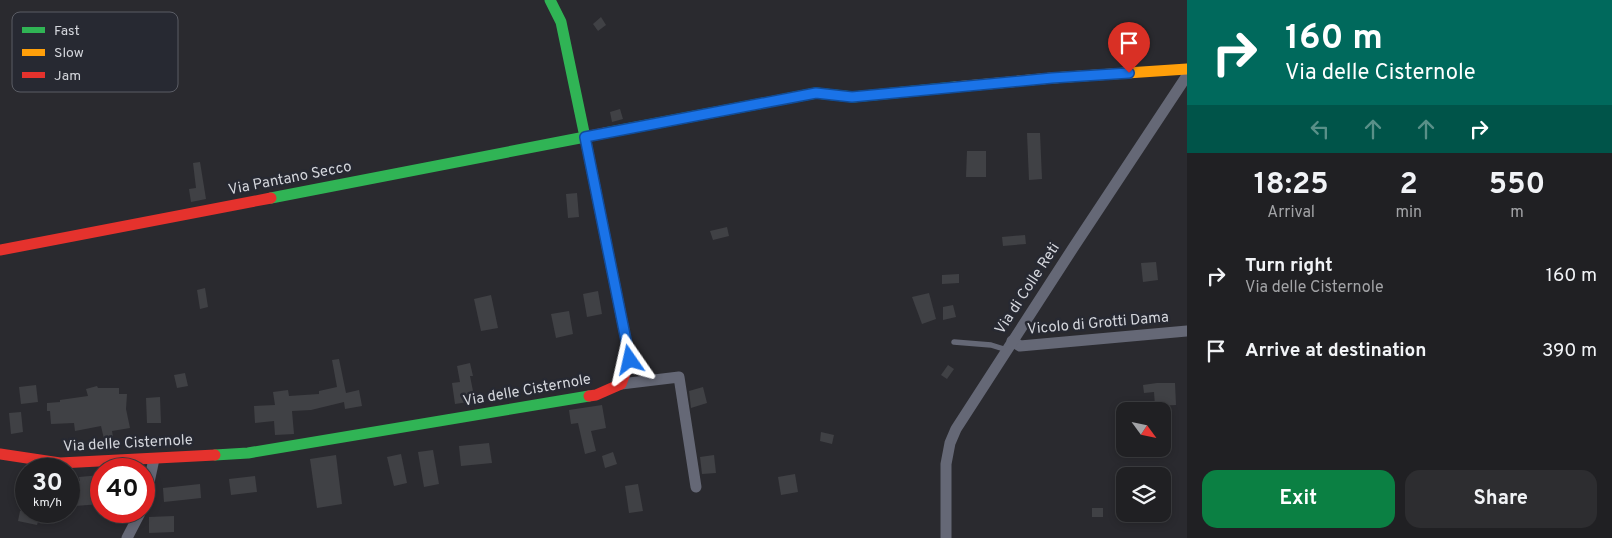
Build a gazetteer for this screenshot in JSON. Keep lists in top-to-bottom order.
{
  "streets": {
    "street": [
      "Via Pantano Secco",
      "Via di Colle Reti",
      "Vicolo di Grotti Dama",
      "Via delle Cisternole"
    ]
  },
  "crossings": [
    ["Via di Colle Reti", "Vicolo di Grotti Dama"]
  ],
  "legend": ["Fast", "Slow", "Jam"],
  "north": "bottom right",
  "page": {
    "turn": ["160 m", "Via delle Cisternole"],
    "eta": [
      "18:25",
      "Arrival",
      "2",
      "min",
      "550",
      "m"
    ],
    "list": [
      {
        "name": "Turn right",
        "note": "Via delle Cisternole",
        "value": "160 m"
      },
      {
        "name": "Arrive at destination",
        "value": "390 m"
      }
    ],
    "speed": "30 km/h",
    "limit": "40",
    "buttons": ["Exit", "Share"]
  }
}
